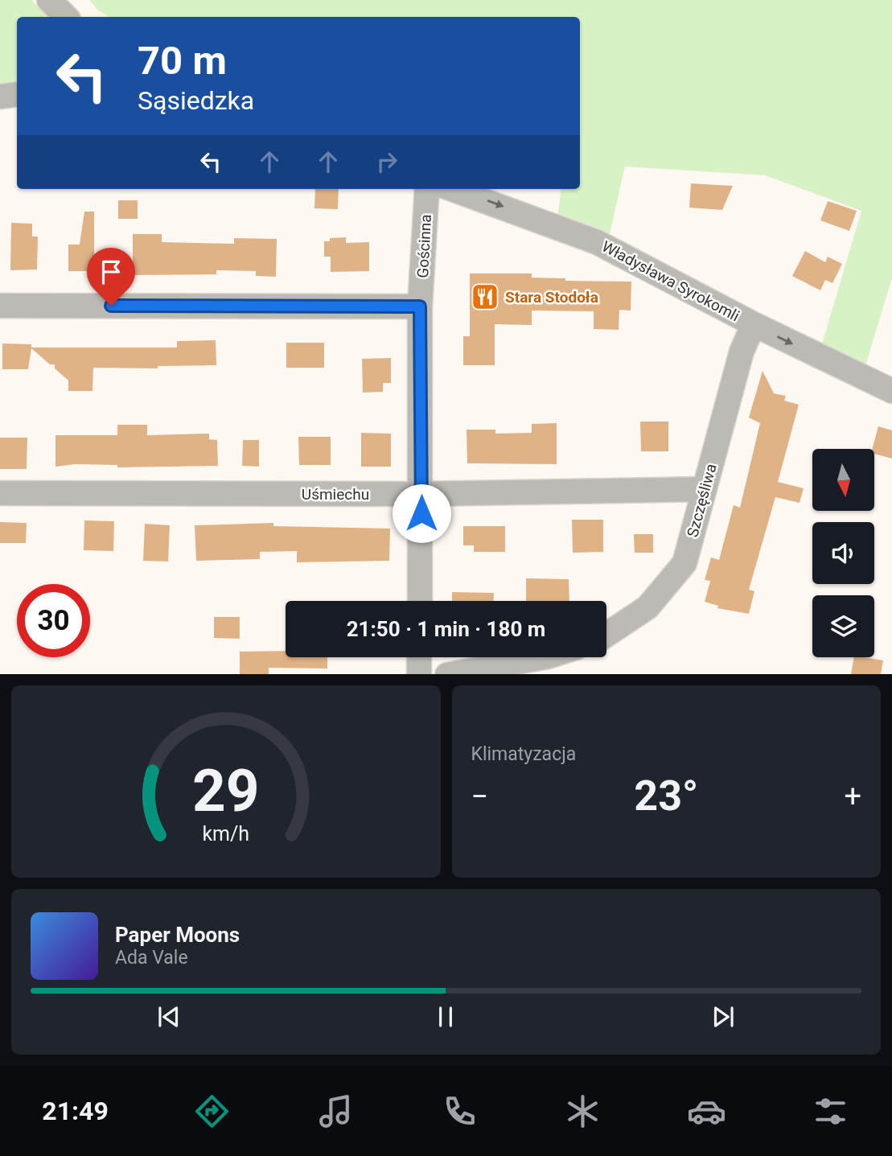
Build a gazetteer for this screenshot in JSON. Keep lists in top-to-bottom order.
{
  "streets": {
    "street": [
      "Gościnna",
      "Władysława Syrokomli",
      "Uśmiechu",
      "Szczęśliwa"
    ]
  },
  "crossings": [
    ["Gościnna", "Uśmiechu"],
    ["Władysława Syrokomli", "Szczęśliwa"],
    ["Uśmiechu", "Szczęśliwa"]
  ],
  "one_way": ["Władysława Syrokomli"],
  "places": {
    "restaurant": ["Stara Stodoła"]
  },
  "north": "bottom",
  "page": {
    "turn": ["70 m", "Sąsiedzka"],
    "limit": "30",
    "trip": "21:50 · 1 min · 180 m",
    "tile": "Klimatyzacja",
    "heat": ["−", "23°", "+"],
    "song": ["Paper Moons", "Ada Vale"],
    "tabs": "21:49",
    "gauge": ["29", "km/h"]
  }
}
